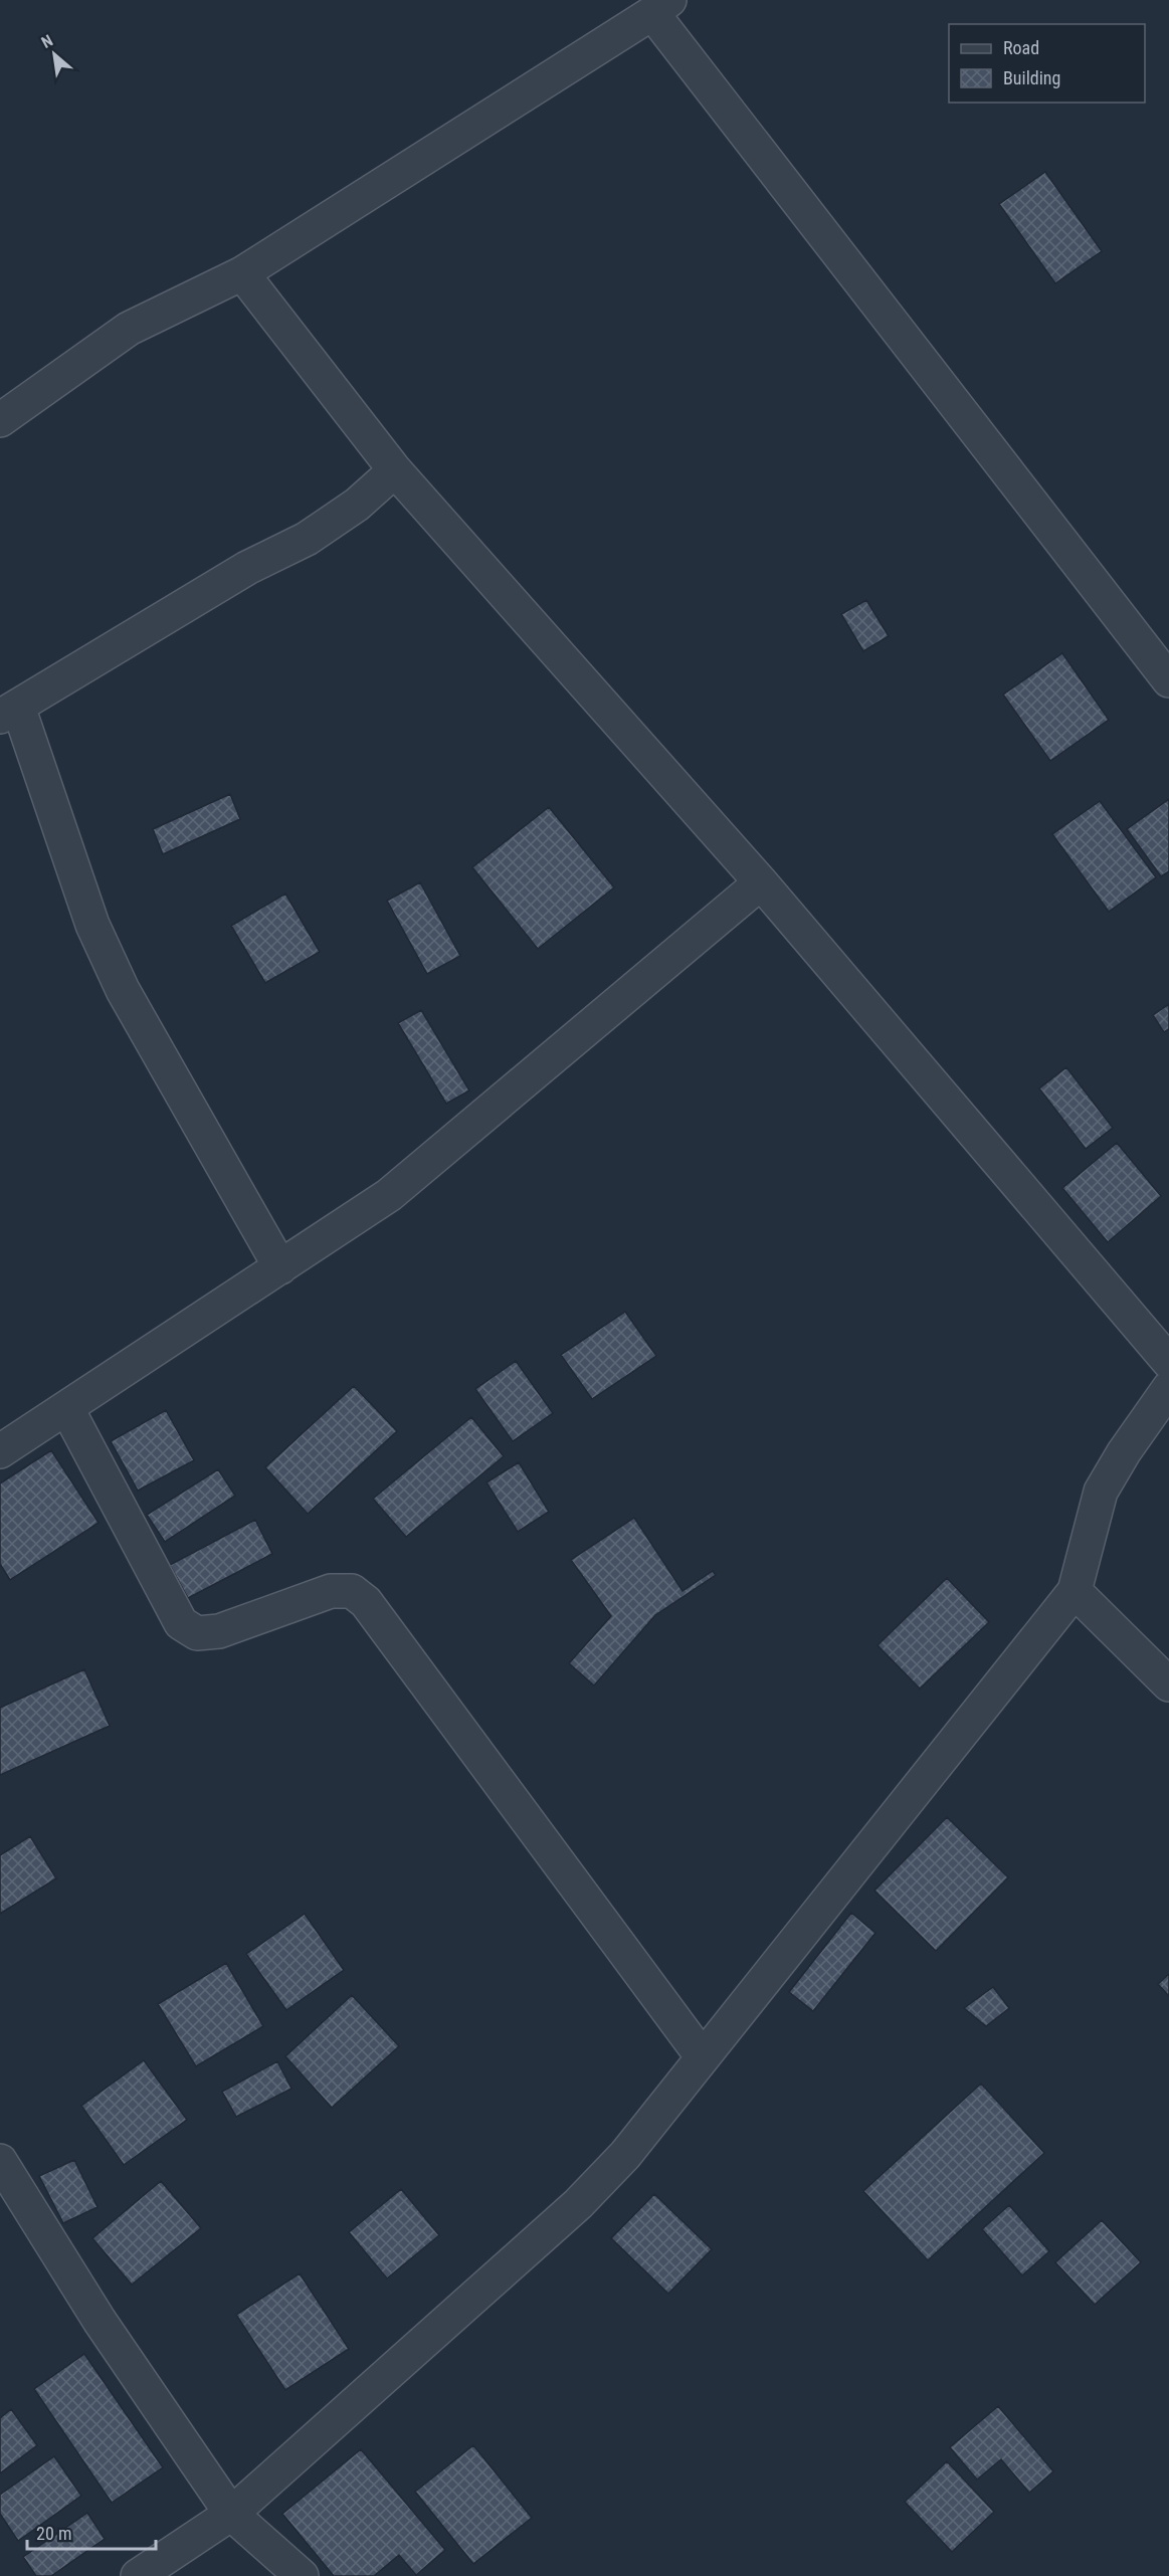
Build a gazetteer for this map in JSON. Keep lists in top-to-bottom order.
{
  "legend": ["Road", "Building"],
  "scale_bar": "20 m",
  "north": "top left"
}
